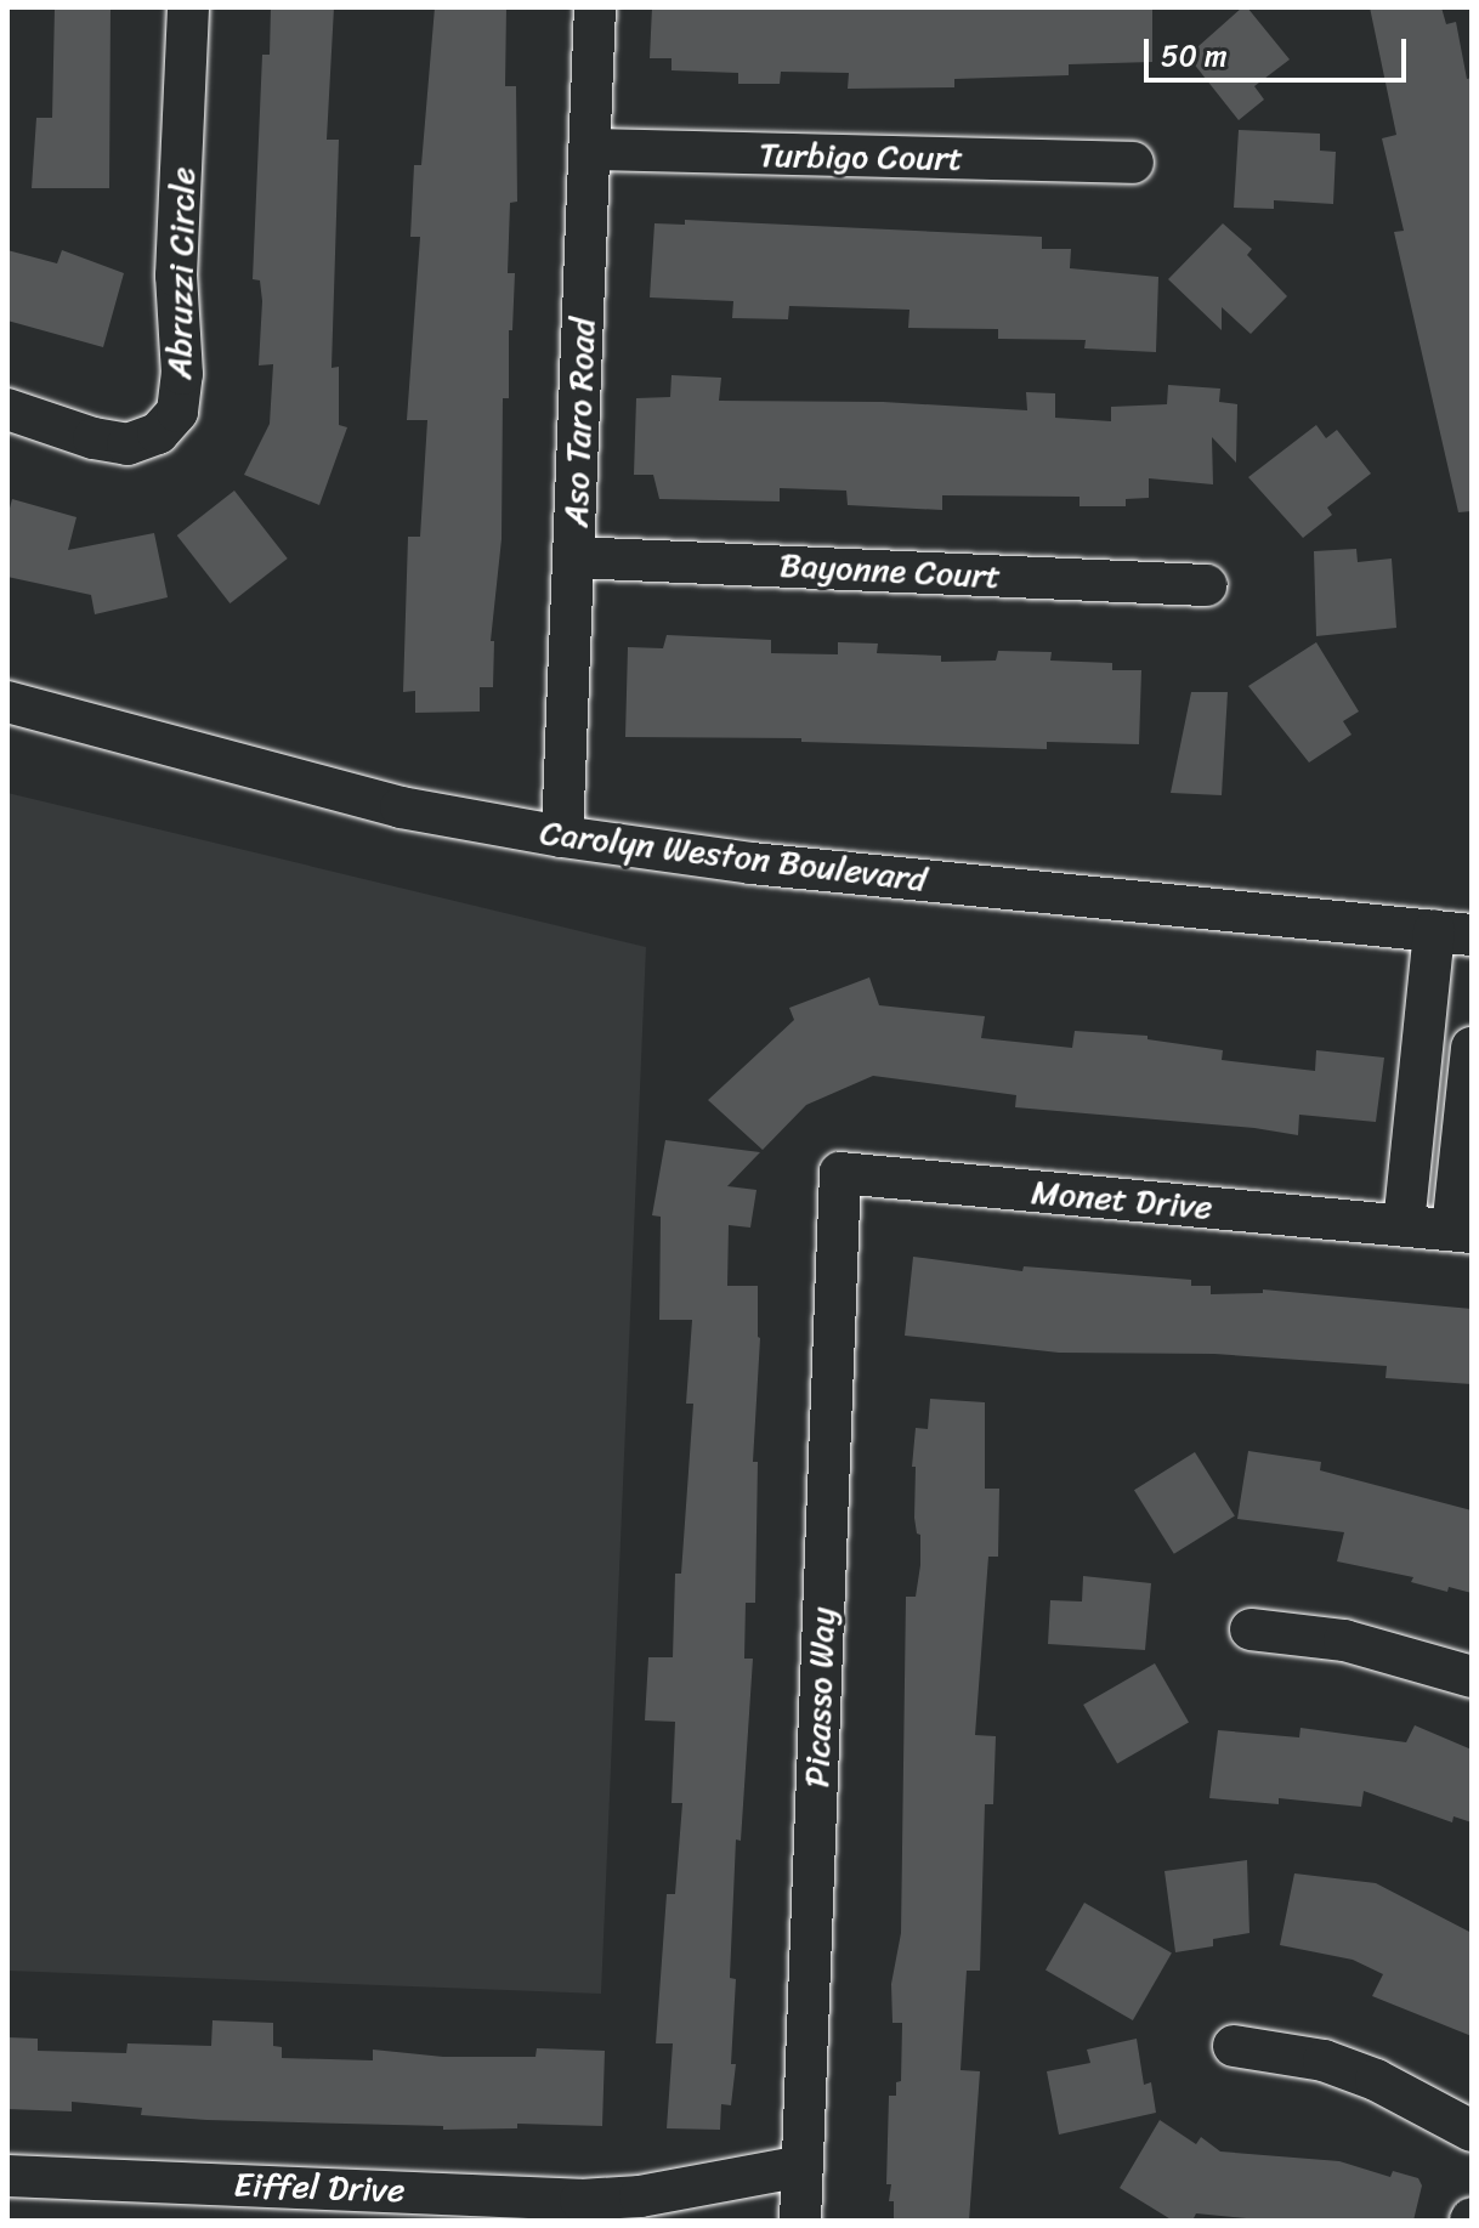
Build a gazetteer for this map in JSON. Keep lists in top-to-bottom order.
{
  "streets": {
    "street": [
      "Turbigo Court",
      "Abruzzi Circle",
      "Aso Taro Road",
      "Bayonne Court",
      "Carolyn Weston Boulevard",
      "Monet Drive",
      "Picasso Way",
      "Eiffel Drive"
    ]
  },
  "crossings": [
    ["Turbigo Court", "Aso Taro Road"],
    ["Aso Taro Road", "Bayonne Court"],
    ["Aso Taro Road", "Carolyn Weston Boulevard"],
    ["Monet Drive", "Picasso Way"],
    ["Picasso Way", "Eiffel Drive"]
  ],
  "scale_bar": "50 m"
}
